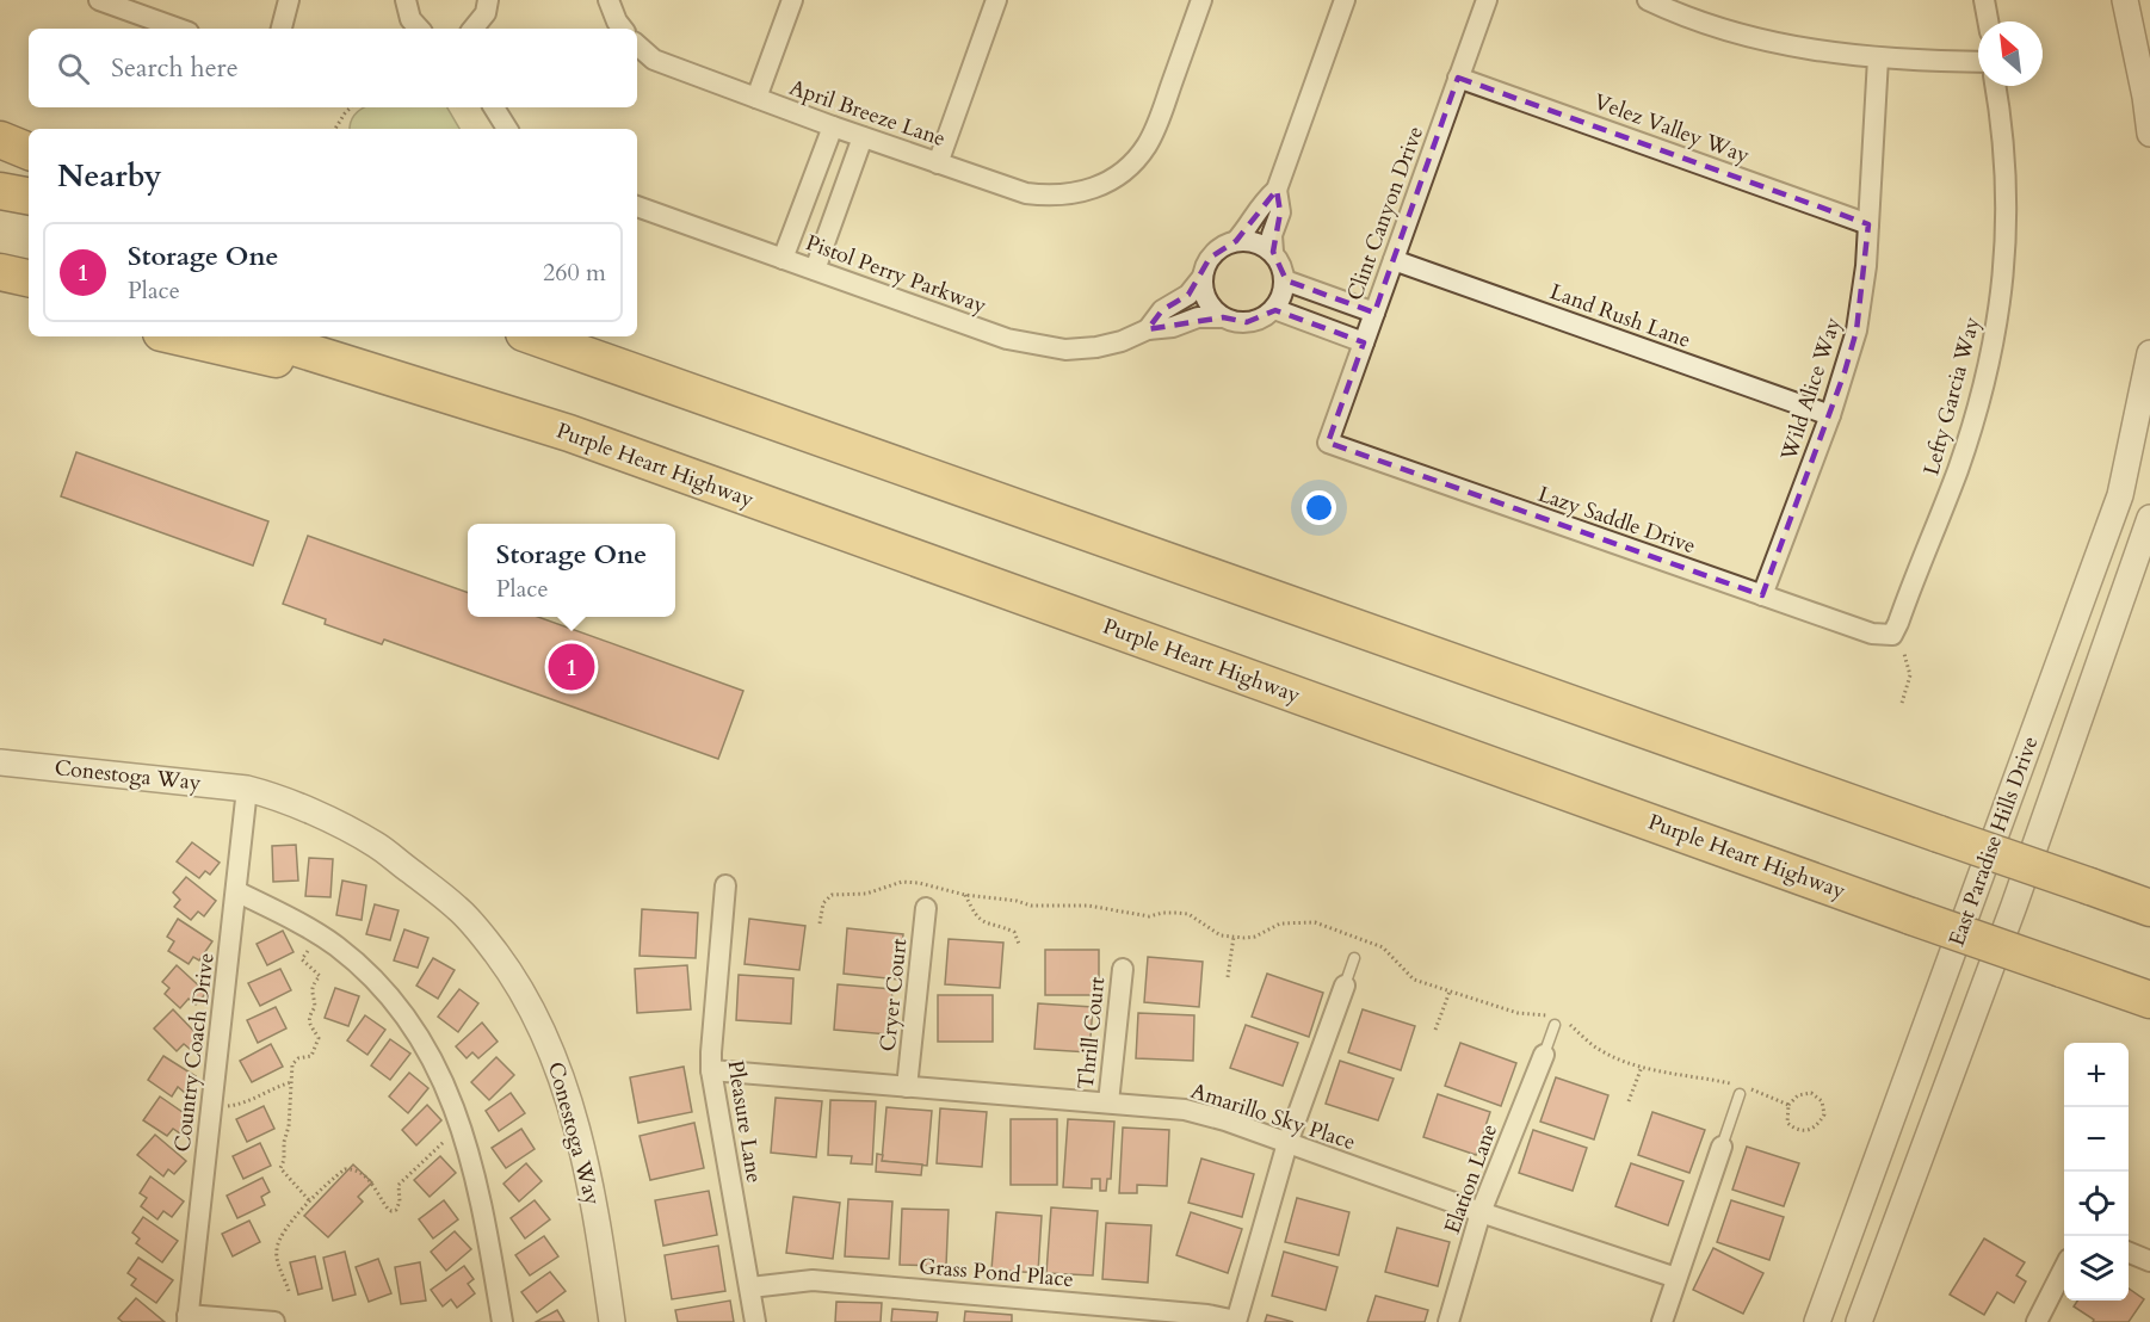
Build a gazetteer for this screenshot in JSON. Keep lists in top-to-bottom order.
{
  "streets": {
    "highway": ["Purple Heart Highway"],
    "street": [
      "April Breeze Lane",
      "Velez Valley Way",
      "Clint Canyon Drive",
      "Pistol Perry Parkway",
      "Land Rush Lane",
      "Wild Alice Way",
      "Lefty Garcia Way",
      "Lazy Saddle Drive",
      "Conestoga Way",
      "East Paradise Hills Drive",
      "Cryer Court",
      "Thrill Court",
      "Country Coach Drive",
      "Amarillo Sky Place",
      "Pleasure Lane",
      "Elation Lane",
      "Grass Pond Place"
    ]
  },
  "crossings": [
    ["Velez Valley Way", "Clint Canyon Drive"],
    ["Velez Valley Way", "Wild Alice Way"],
    ["Clint Canyon Drive", "Land Rush Lane"],
    ["Clint Canyon Drive", "Lazy Saddle Drive"],
    ["Land Rush Lane", "Wild Alice Way"],
    ["Wild Alice Way", "Lazy Saddle Drive"],
    ["Lefty Garcia Way", "Lazy Saddle Drive"],
    ["Conestoga Way", "Country Coach Drive"],
    ["Cryer Court", "Amarillo Sky Place"],
    ["Thrill Court", "Amarillo Sky Place"],
    ["Amarillo Sky Place", "Pleasure Lane"],
    ["Amarillo Sky Place", "Elation Lane"],
    ["Pleasure Lane", "Grass Pond Place"]
  ],
  "north": "top left",
  "page": {
    "search": "Search here",
    "heading": "Nearby",
    "list": [
      {
        "mark": "1",
        "name": "Storage One",
        "note": "Place",
        "value": "260 m"
      }
    ],
    "popup": ["Storage One", "Place"],
    "pins": "1",
    "map_buttons": ["+", "−"]
  }
}
